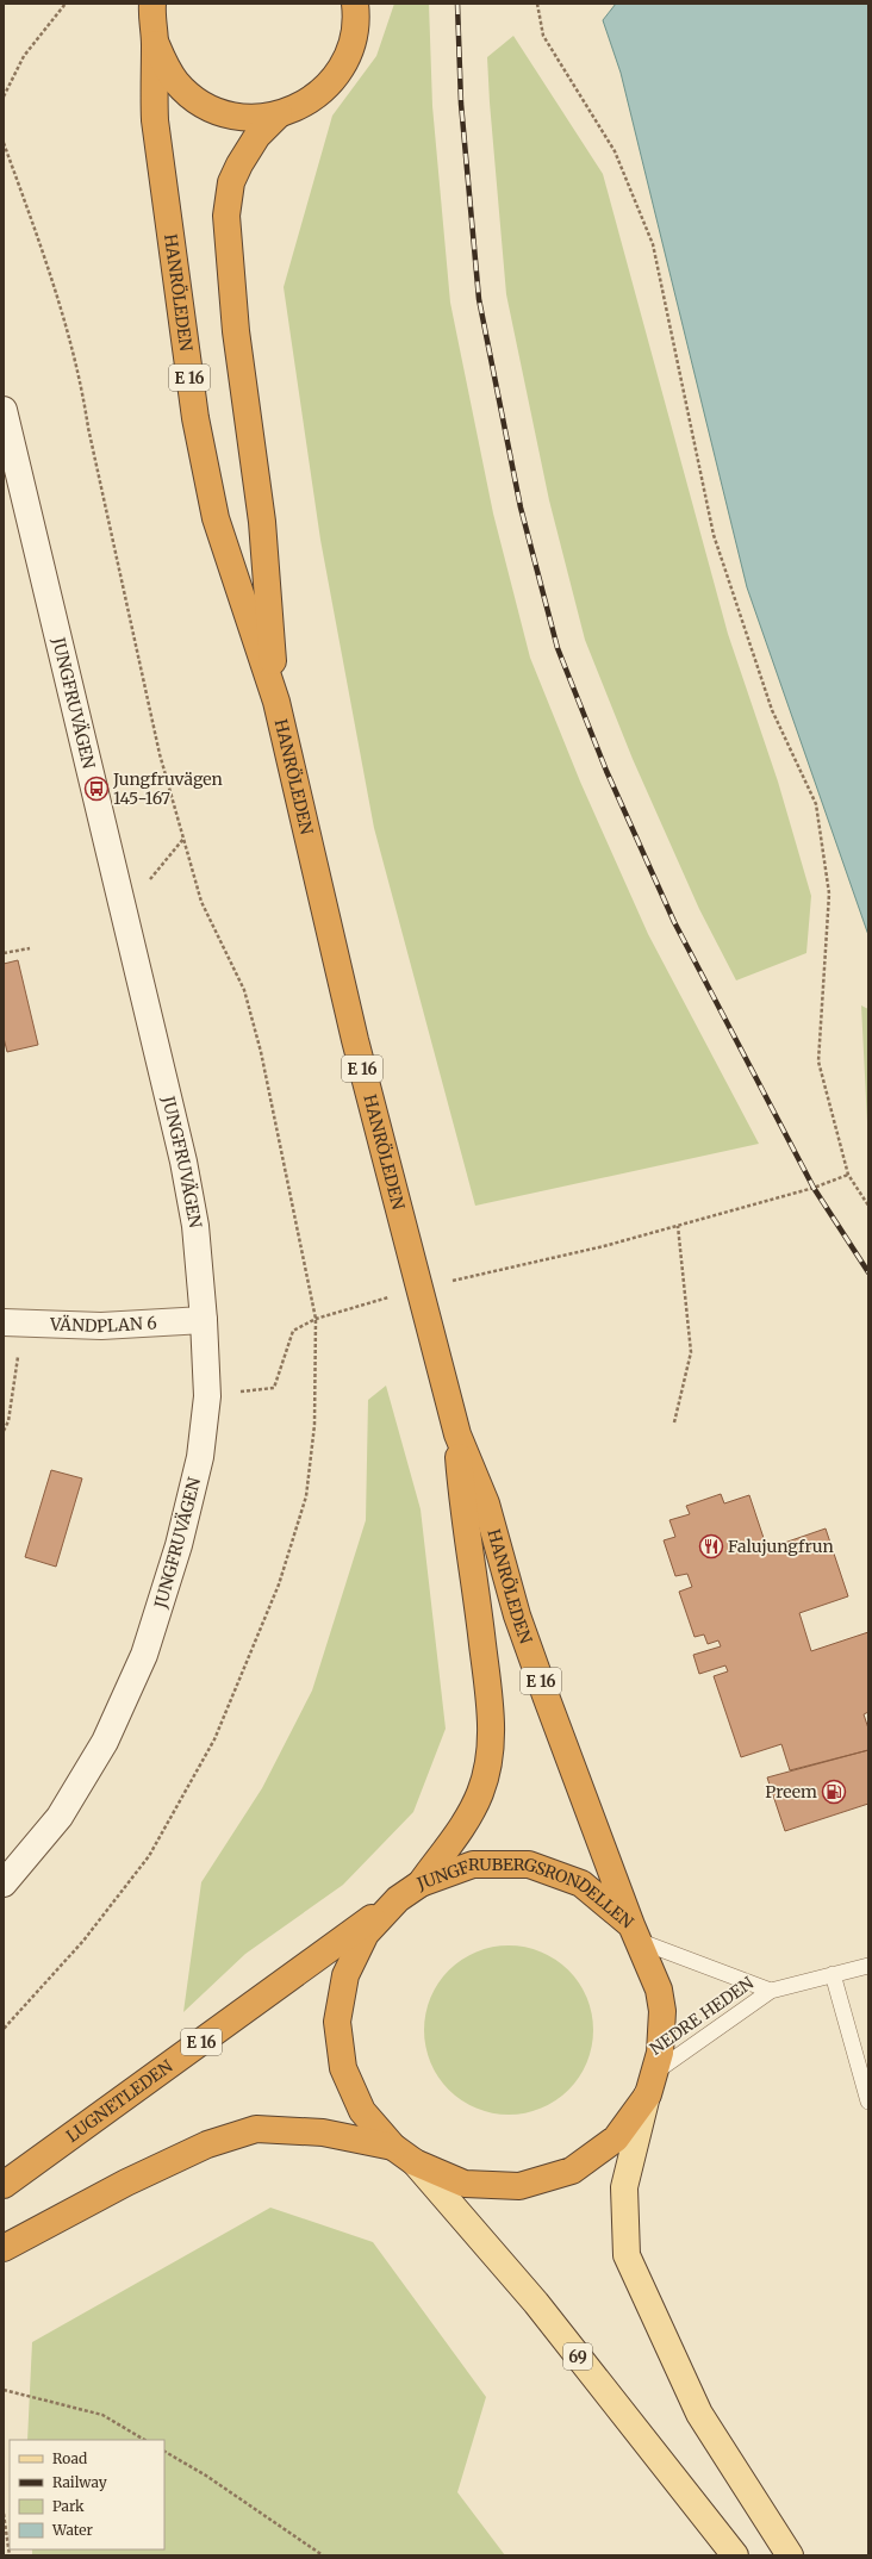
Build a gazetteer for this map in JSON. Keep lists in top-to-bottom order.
{
  "streets": {
    "highway": [
      "HANRÖLEDEN",
      "E 16",
      "JUNGFRUBERGSRONDELLEN",
      "LUGNETLEDEN"
    ],
    "main road": ["69"],
    "street": ["JUNGFRUVÄGEN", "VÄNDPLAN 6"],
    "lane": ["NEDRE HEDEN"]
  },
  "crossings": [
    ["HANRÖLEDEN", "JUNGFRUBERGSRONDELLEN"],
    ["HANRÖLEDEN", "NEDRE HEDEN"],
    ["E 16", "JUNGFRUBERGSRONDELLEN"],
    ["JUNGFRUVÄGEN", "VÄNDPLAN 6"],
    ["JUNGFRUBERGSRONDELLEN", "NEDRE HEDEN"],
    ["JUNGFRUBERGSRONDELLEN", "LUGNETLEDEN"],
    ["JUNGFRUBERGSRONDELLEN", "69"]
  ],
  "places": {
    "bus stop": ["Jungfruvägen 145-167"],
    "restaurant": ["Falujungfrun"],
    "fuel station": ["Preem"]
  },
  "legend": [
    "Road",
    "Railway",
    "Park",
    "Water"
  ]
}
